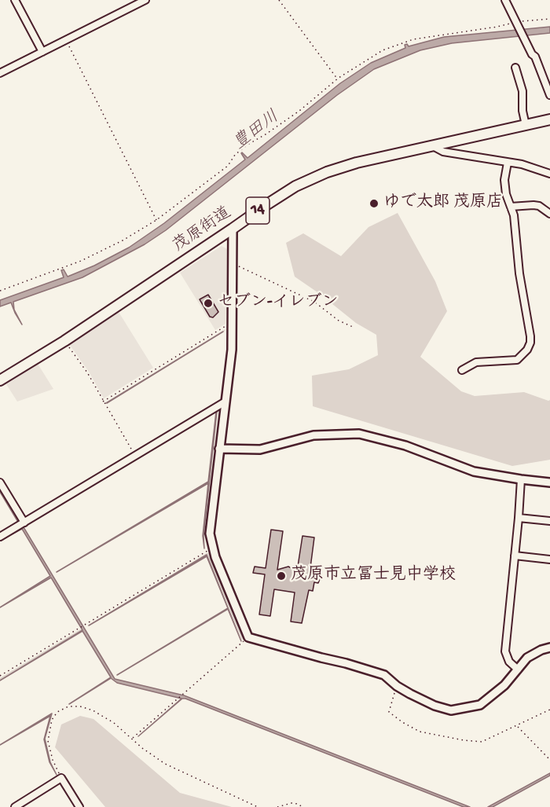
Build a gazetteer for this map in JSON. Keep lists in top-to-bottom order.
{
  "streets": {
    "main road": ["14", "茂原街道"]
  },
  "water": ["豊田川"],
  "places": ["ゆで太郎 茂原店", "セブン-イレブン", "茂原市立冨士見中学校"]
}
